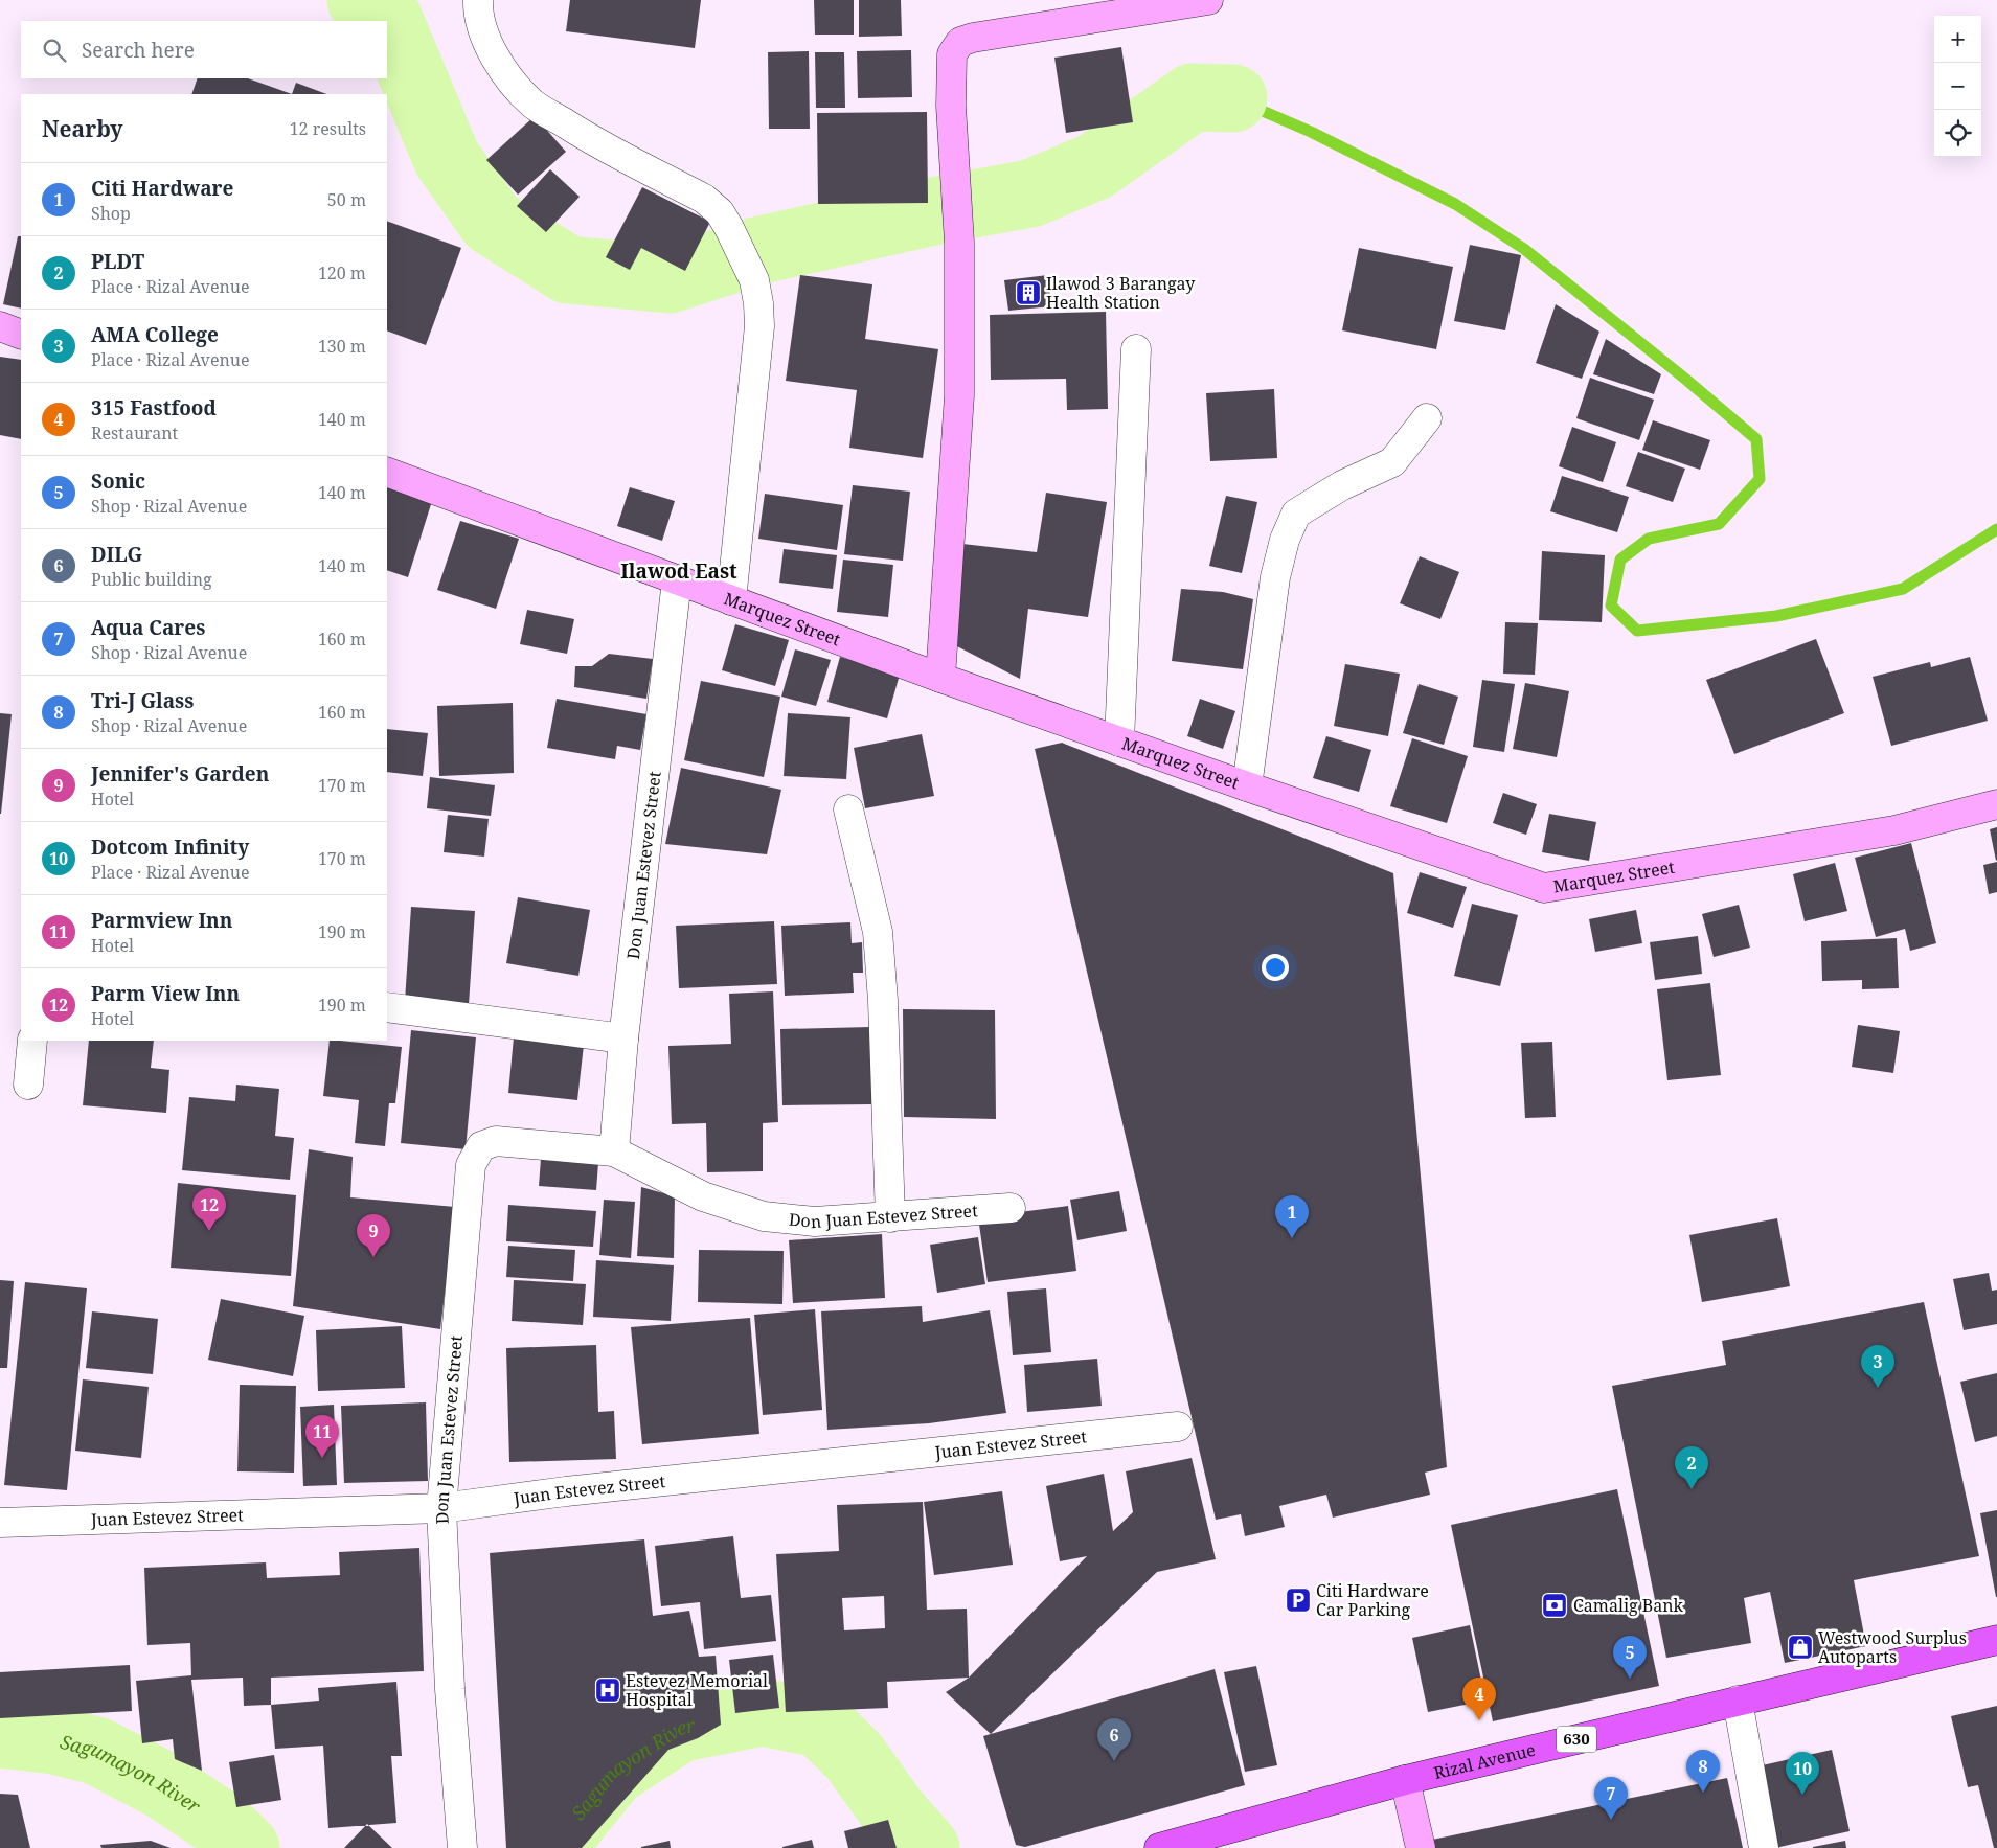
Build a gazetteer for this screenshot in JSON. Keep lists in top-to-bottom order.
{
  "streets": {
    "main road": ["630", "Rizal Avenue"],
    "street": ["Marquez Street", "Don Juan Estevez Street", "Juan Estevez Street"]
  },
  "crossings": [
    ["Marquez Street", "Don Juan Estevez Street"],
    ["Don Juan Estevez Street", "Juan Estevez Street"]
  ],
  "districts": ["Ilawod East"],
  "water": ["Sagumayon River"],
  "places": {
    "building": ["Ilawod 3 Barangay Health Station"],
    "parking": ["Citi Hardware Car Parking"],
    "bank": ["Camalig Bank"],
    "shop": ["Westwood Surplus Autoparts"],
    "hospital": ["Estevez Memorial Hospital"]
  },
  "page": {
    "map_buttons": ["+", "−"],
    "search": "Search here",
    "heading": ["Nearby", "12 results"],
    "list": [
      {
        "mark": "1",
        "name": "Citi Hardware",
        "note": "Shop",
        "value": "50 m"
      },
      {
        "mark": "2",
        "name": "PLDT",
        "note": "Place · Rizal Avenue",
        "value": "120 m"
      },
      {
        "mark": "3",
        "name": "AMA College",
        "note": "Place · Rizal Avenue",
        "value": "130 m"
      },
      {
        "mark": "4",
        "name": "315 Fastfood",
        "note": "Restaurant",
        "value": "140 m"
      },
      {
        "mark": "5",
        "name": "Sonic",
        "note": "Shop · Rizal Avenue",
        "value": "140 m"
      },
      {
        "mark": "6",
        "name": "DILG",
        "note": "Public building",
        "value": "140 m"
      },
      {
        "mark": "7",
        "name": "Aqua Cares",
        "note": "Shop · Rizal Avenue",
        "value": "160 m"
      },
      {
        "mark": "8",
        "name": "Tri-J Glass",
        "note": "Shop · Rizal Avenue",
        "value": "160 m"
      },
      {
        "mark": "9",
        "name": "Jennifer's Garden",
        "note": "Hotel",
        "value": "170 m"
      },
      {
        "mark": "10",
        "name": "Dotcom Infinity",
        "note": "Place · Rizal Avenue",
        "value": "170 m"
      },
      {
        "mark": "11",
        "name": "Parmview Inn",
        "note": "Hotel",
        "value": "190 m"
      },
      {
        "mark": "12",
        "name": "Parm View Inn",
        "note": "Hotel",
        "value": "190 m"
      }
    ],
    "pins": [
      "12",
      "1",
      "9",
      "3",
      "11",
      "2",
      "5",
      "4",
      "6",
      "8",
      "10",
      "7"
    ]
  }
}
